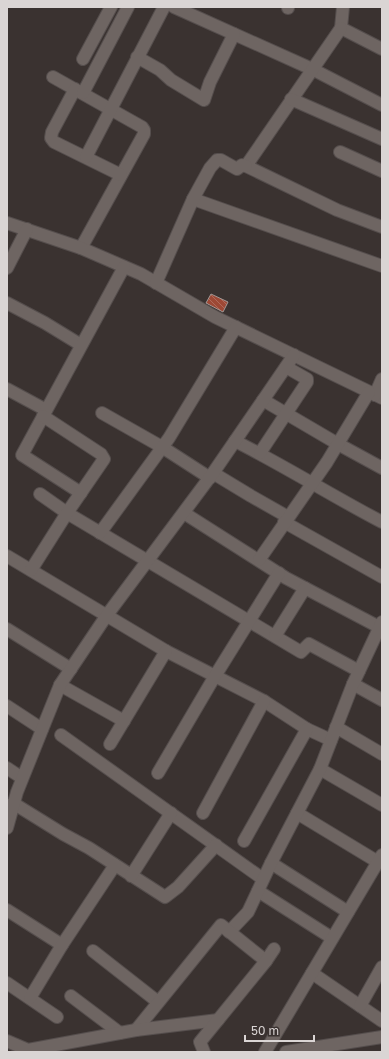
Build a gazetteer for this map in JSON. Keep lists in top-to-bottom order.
{
  "scale_bar": "50 m"
}
